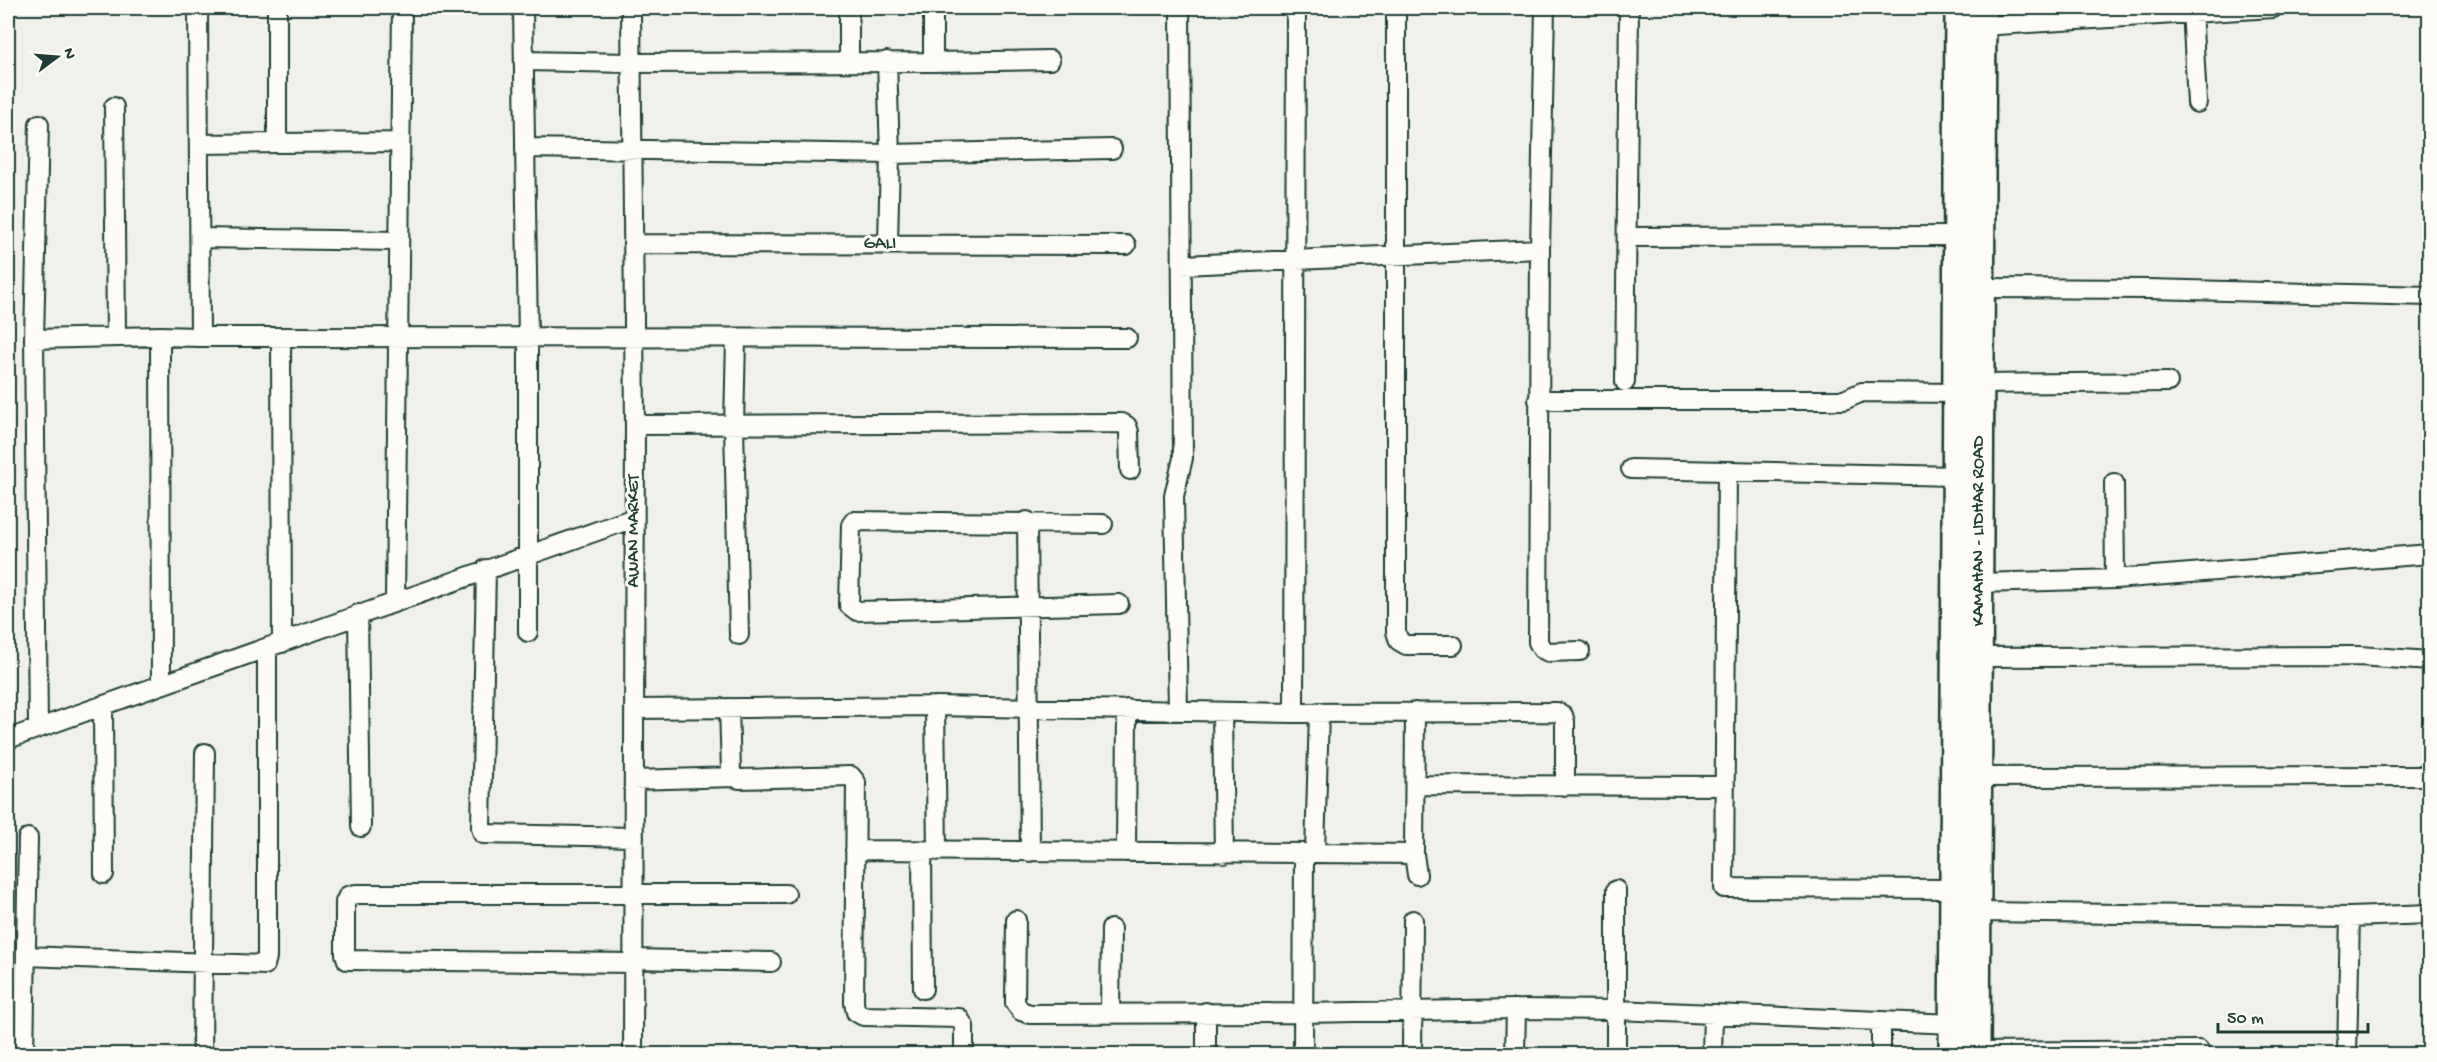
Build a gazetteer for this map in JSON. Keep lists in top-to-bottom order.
{
  "streets": {
    "main road": ["KAMAHAN - LIDHAR ROAD"],
    "street": ["GALI", "AWAN MARKET"]
  },
  "crossings": [
    ["GALI", "AWAN MARKET"]
  ],
  "scale_bar": "50 m",
  "north": "right"
}
